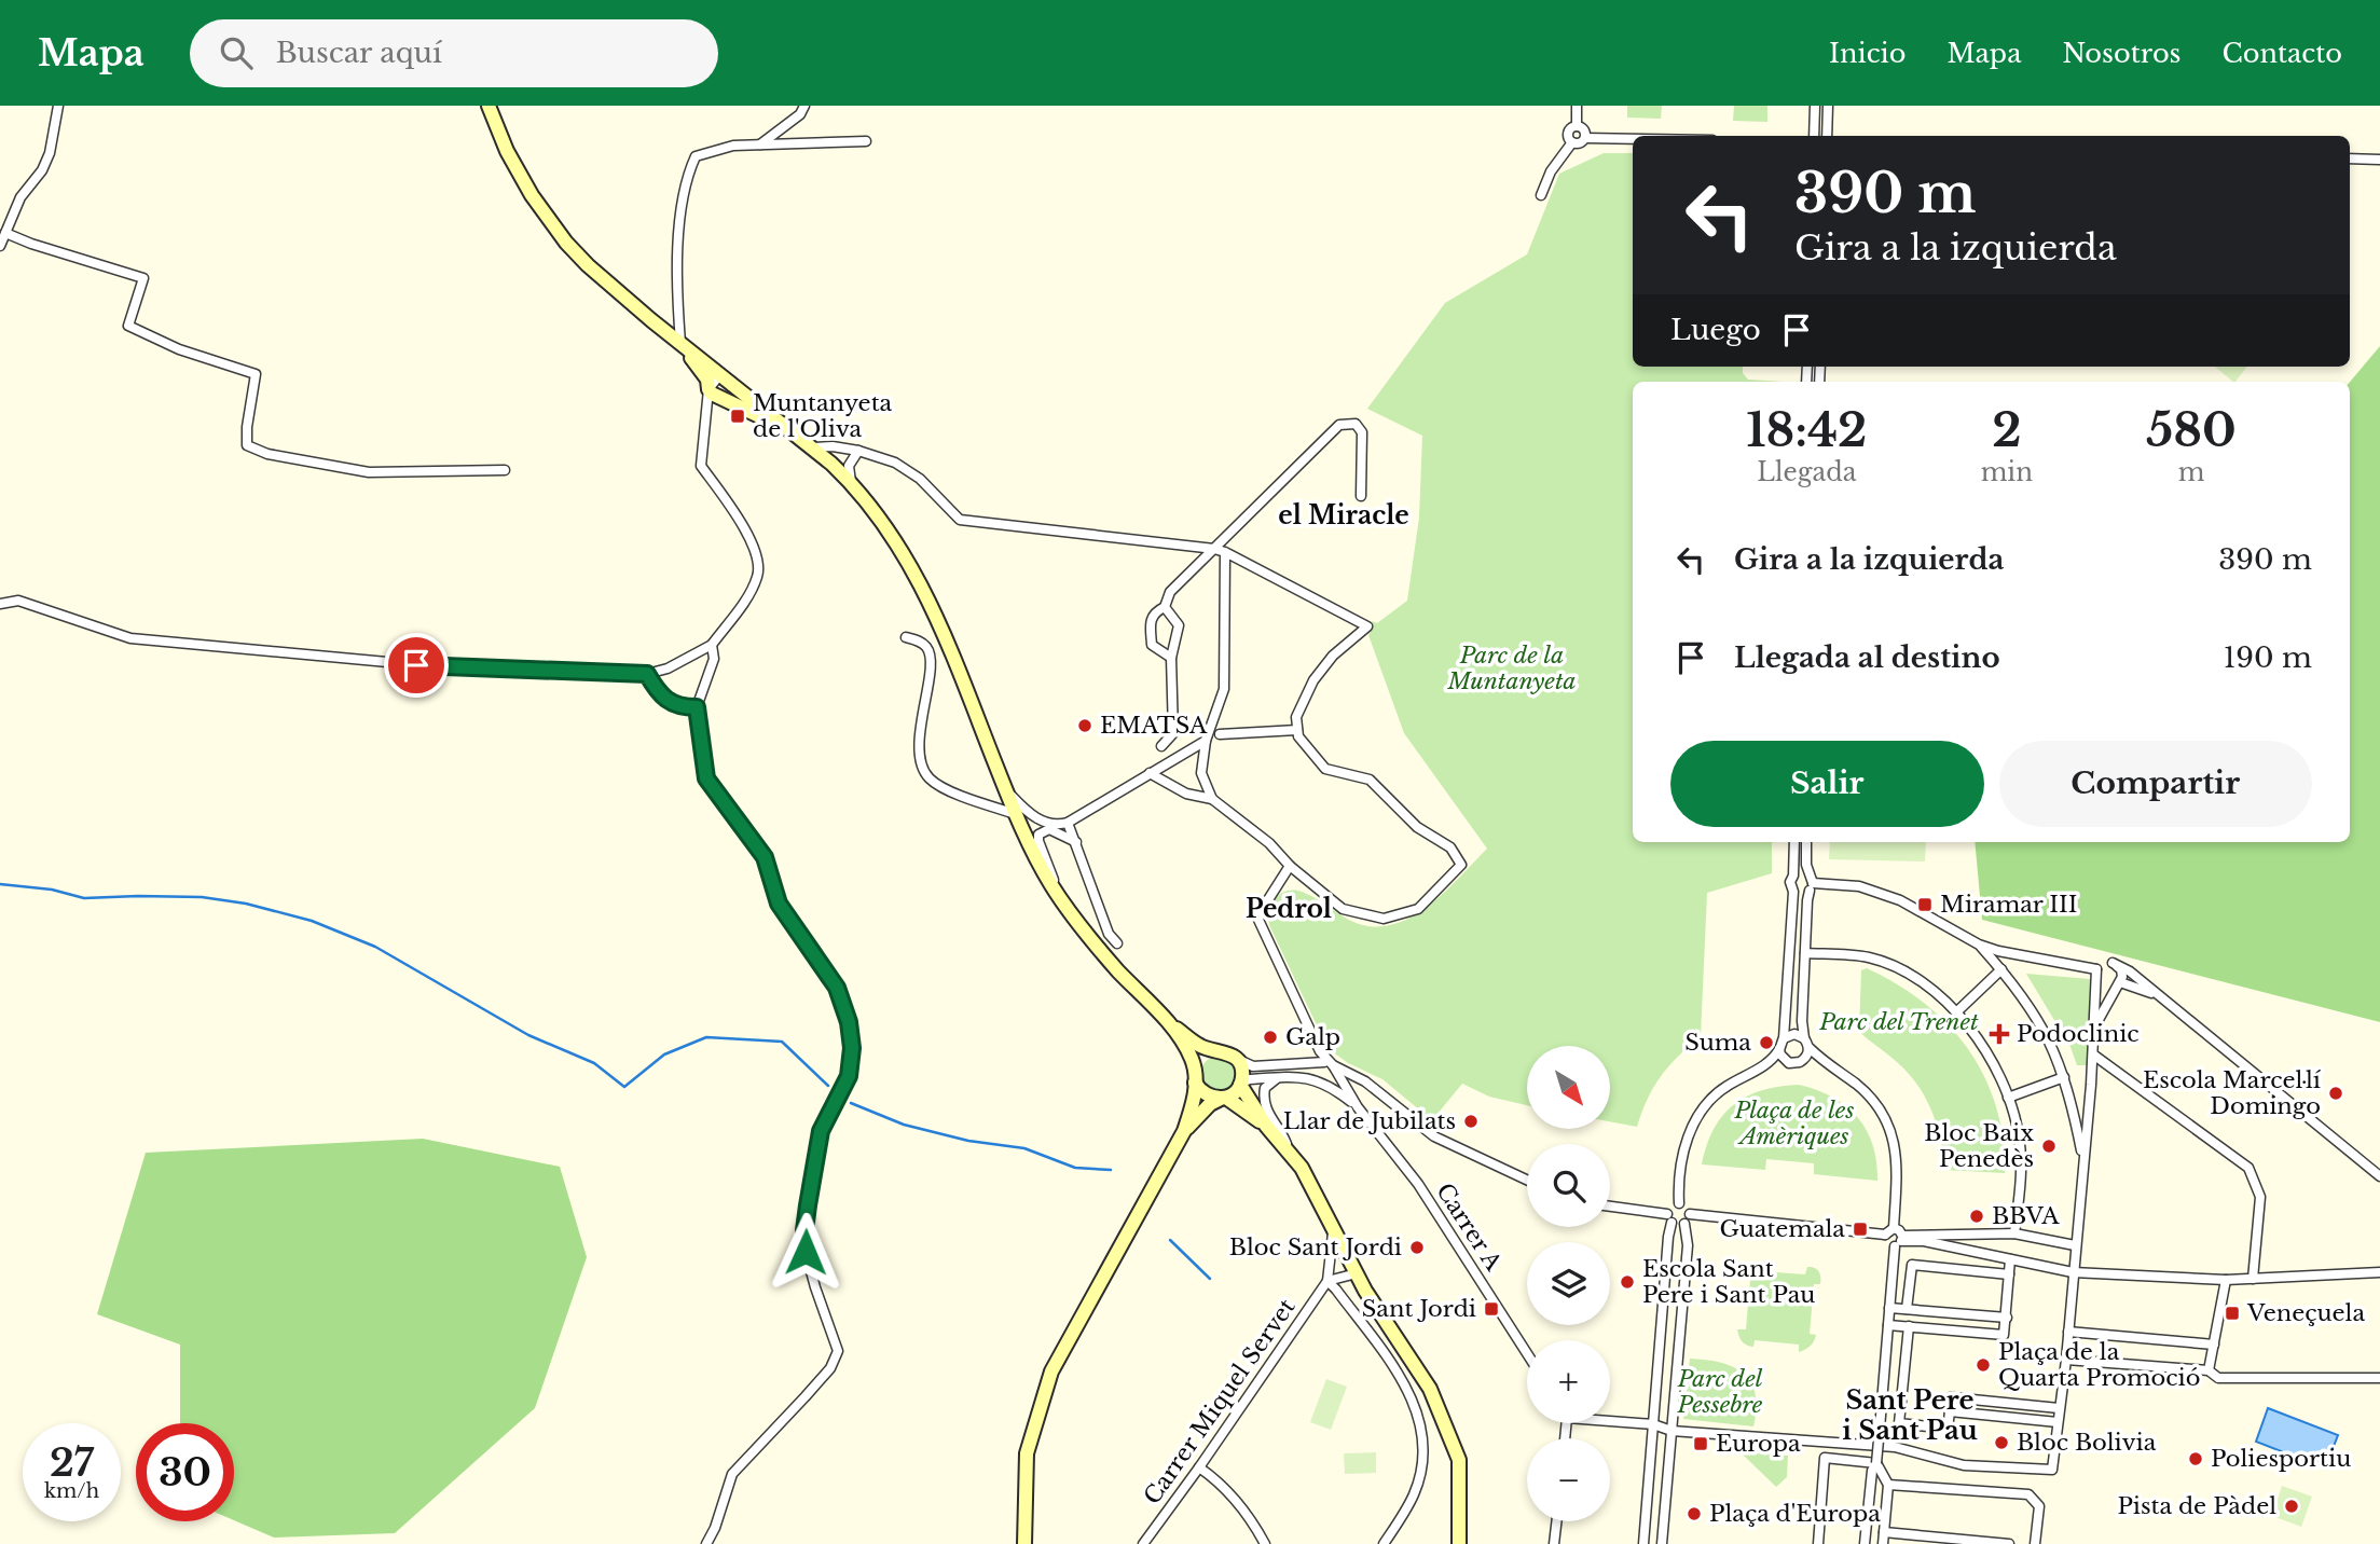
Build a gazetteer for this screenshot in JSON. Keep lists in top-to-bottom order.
{
  "streets": {
    "street": ["Carrer A", "Carrer Miquel Servet"]
  },
  "districts": ["el Miracle", "Pedrol", "Sant Pere i Sant Pau"],
  "parks": [
    "Parc de la Muntanyeta",
    "Parc del Trenet",
    "Plaça de les Amèriques",
    "Parc del Pessebre"
  ],
  "places": {
    "transit": [
      "Muntanyeta de l'Oliva",
      "Miramar III",
      "Guatemala",
      "Sant Jordi",
      "Veneçuela",
      "Europa"
    ],
    "other": [
      "EMATSA",
      "Galp",
      "Suma",
      "Escola Marcel·lí Domingo",
      "Llar de Jubilats",
      "Bloc Baix Penedès",
      "BBVA",
      "Bloc Sant Jordi",
      "Escola Sant Pere i Sant Pau",
      "Plaça de la Quarta Promoció",
      "Bloc Bolivia",
      "Poliesportiu",
      "Pista de Pàdel",
      "Plaça d'Europa"
    ],
    "health": ["Podoclinic"]
  },
  "north": "bottom right",
  "page": {
    "header": "Mapa",
    "search": "Buscar aquí",
    "nav": [
      "Inicio",
      "Mapa",
      "Nosotros",
      "Contacto"
    ],
    "turn": ["390 m", "Gira a la izquierda"],
    "then": "Luego",
    "eta": [
      "18:42",
      "Llegada",
      "2",
      "min",
      "580",
      "m"
    ],
    "list": [
      {
        "name": "Gira a la izquierda",
        "value": "390 m"
      },
      {
        "name": "Llegada al destino",
        "value": "190 m"
      }
    ],
    "buttons": ["Salir", "Compartir"],
    "map_buttons": ["+", "−"],
    "speed": "27 km/h",
    "limit": "30"
  }
}
